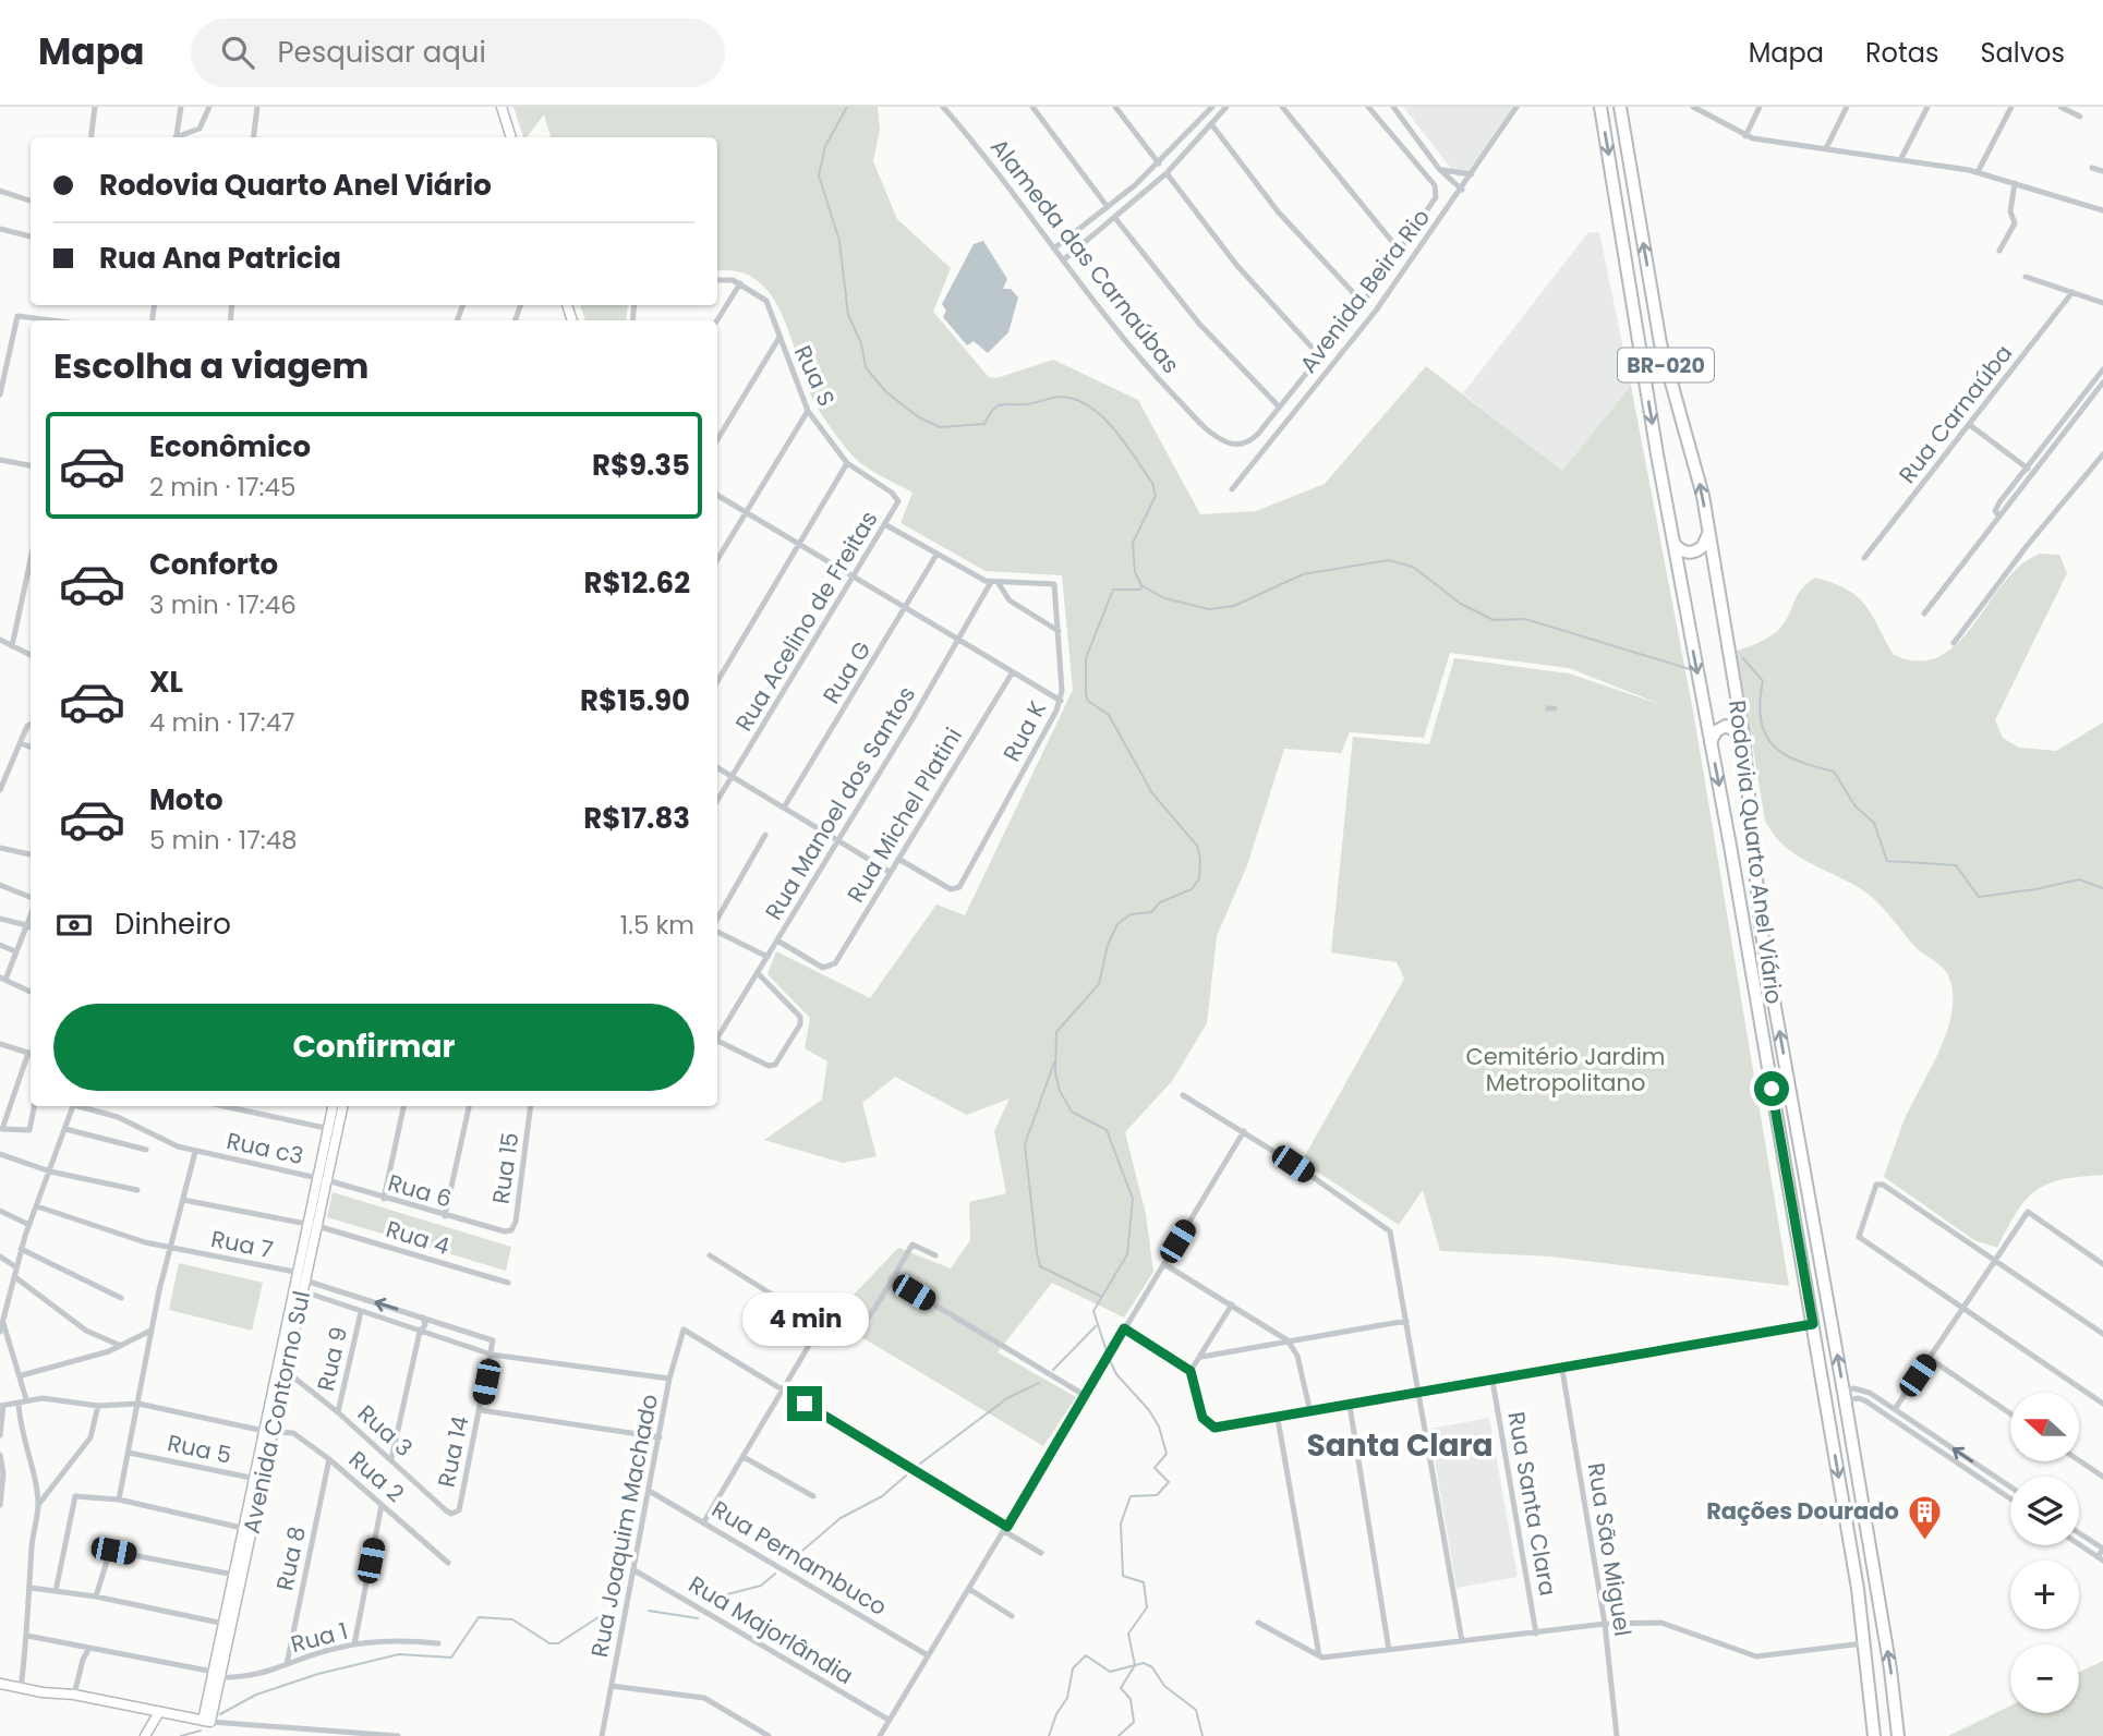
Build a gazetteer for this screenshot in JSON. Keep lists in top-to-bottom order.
{
  "streets": {
    "highway": ["BR-020", "Rodovia Quarto Anel Viário"],
    "street": [
      "Alameda das Carnaúbas",
      "Avenida Beira Rio",
      "Rua S",
      "Rua Carnaúba",
      "Rua Acelino de Freitas",
      "Rua G",
      "Rua K",
      "Rua Manoel dos Santos",
      "Rua Michel Platini",
      "Rua c3",
      "Rua 15",
      "Rua 6",
      "Rua 4",
      "Rua 7",
      "Rua 9",
      "Avenida Contorno Sul",
      "Rua 3",
      "Rua 5",
      "Rua 14",
      "Rua 2",
      "Rua Santa Clara",
      "Rua Joaquim Machado",
      "Rua São Miguel",
      "Rua 8",
      "Rua Pernambuco",
      "Rua Majorlândia",
      "Rua 1"
    ]
  },
  "crossings": [
    ["Rua S", "Rua Acelino de Freitas"],
    ["Rua K", "Rua Manoel dos Santos"],
    ["Rua K", "Rua Michel Platini"],
    ["Rua Manoel dos Santos", "Rua Michel Platini"],
    ["Rua c3", "Rua 6"],
    ["Rua c3", "Avenida Contorno Sul"],
    ["Rua 15", "Rua 6"],
    ["Rua 6", "Avenida Contorno Sul"],
    ["Rua 4", "Avenida Contorno Sul"],
    ["Rua 7", "Avenida Contorno Sul"],
    ["Rua 7", "Rua 14"],
    ["Rua 9", "Rua 3"],
    ["Avenida Contorno Sul", "Rua 3"],
    ["Avenida Contorno Sul", "Rua 5"],
    ["Avenida Contorno Sul", "Rua 2"],
    ["Avenida Contorno Sul", "Rua 1"],
    ["Rua 3", "Rua 14"],
    ["Rua 2", "Rua 8"],
    ["Rua Joaquim Machado", "Rua Pernambuco"],
    ["Rua Joaquim Machado", "Rua Majorlândia"],
    ["Rua 8", "Rua 1"]
  ],
  "districts": ["Santa Clara"],
  "parks": ["Cemitério Jardim Metropolitano"],
  "places": {
    "building": ["Rações Dourado"]
  },
  "north": "left",
  "page": {
    "header": "Mapa",
    "search": "Pesquisar aqui",
    "nav": ["Mapa", "Rotas", "Salvos"],
    "banner": ["Rodovia Quarto Anel Viário", "Rua Ana Patricia"],
    "heading": "Escolha a viagem",
    "list": [
      {
        "name": "Econômico",
        "note": "2 min · 17:45",
        "value": "R$9.35"
      },
      {
        "name": "Conforto",
        "note": "3 min · 17:46",
        "value": "R$12.62"
      },
      {
        "name": "XL",
        "note": "4 min · 17:47",
        "value": "R$15.90"
      },
      {
        "name": "Moto",
        "note": "5 min · 17:48",
        "value": "R$17.83"
      }
    ],
    "pay": ["Dinheiro", "1.5 km"],
    "buttons": "Confirmar",
    "bubble": "4 min",
    "map_buttons": ["+", "−"]
  }
}
